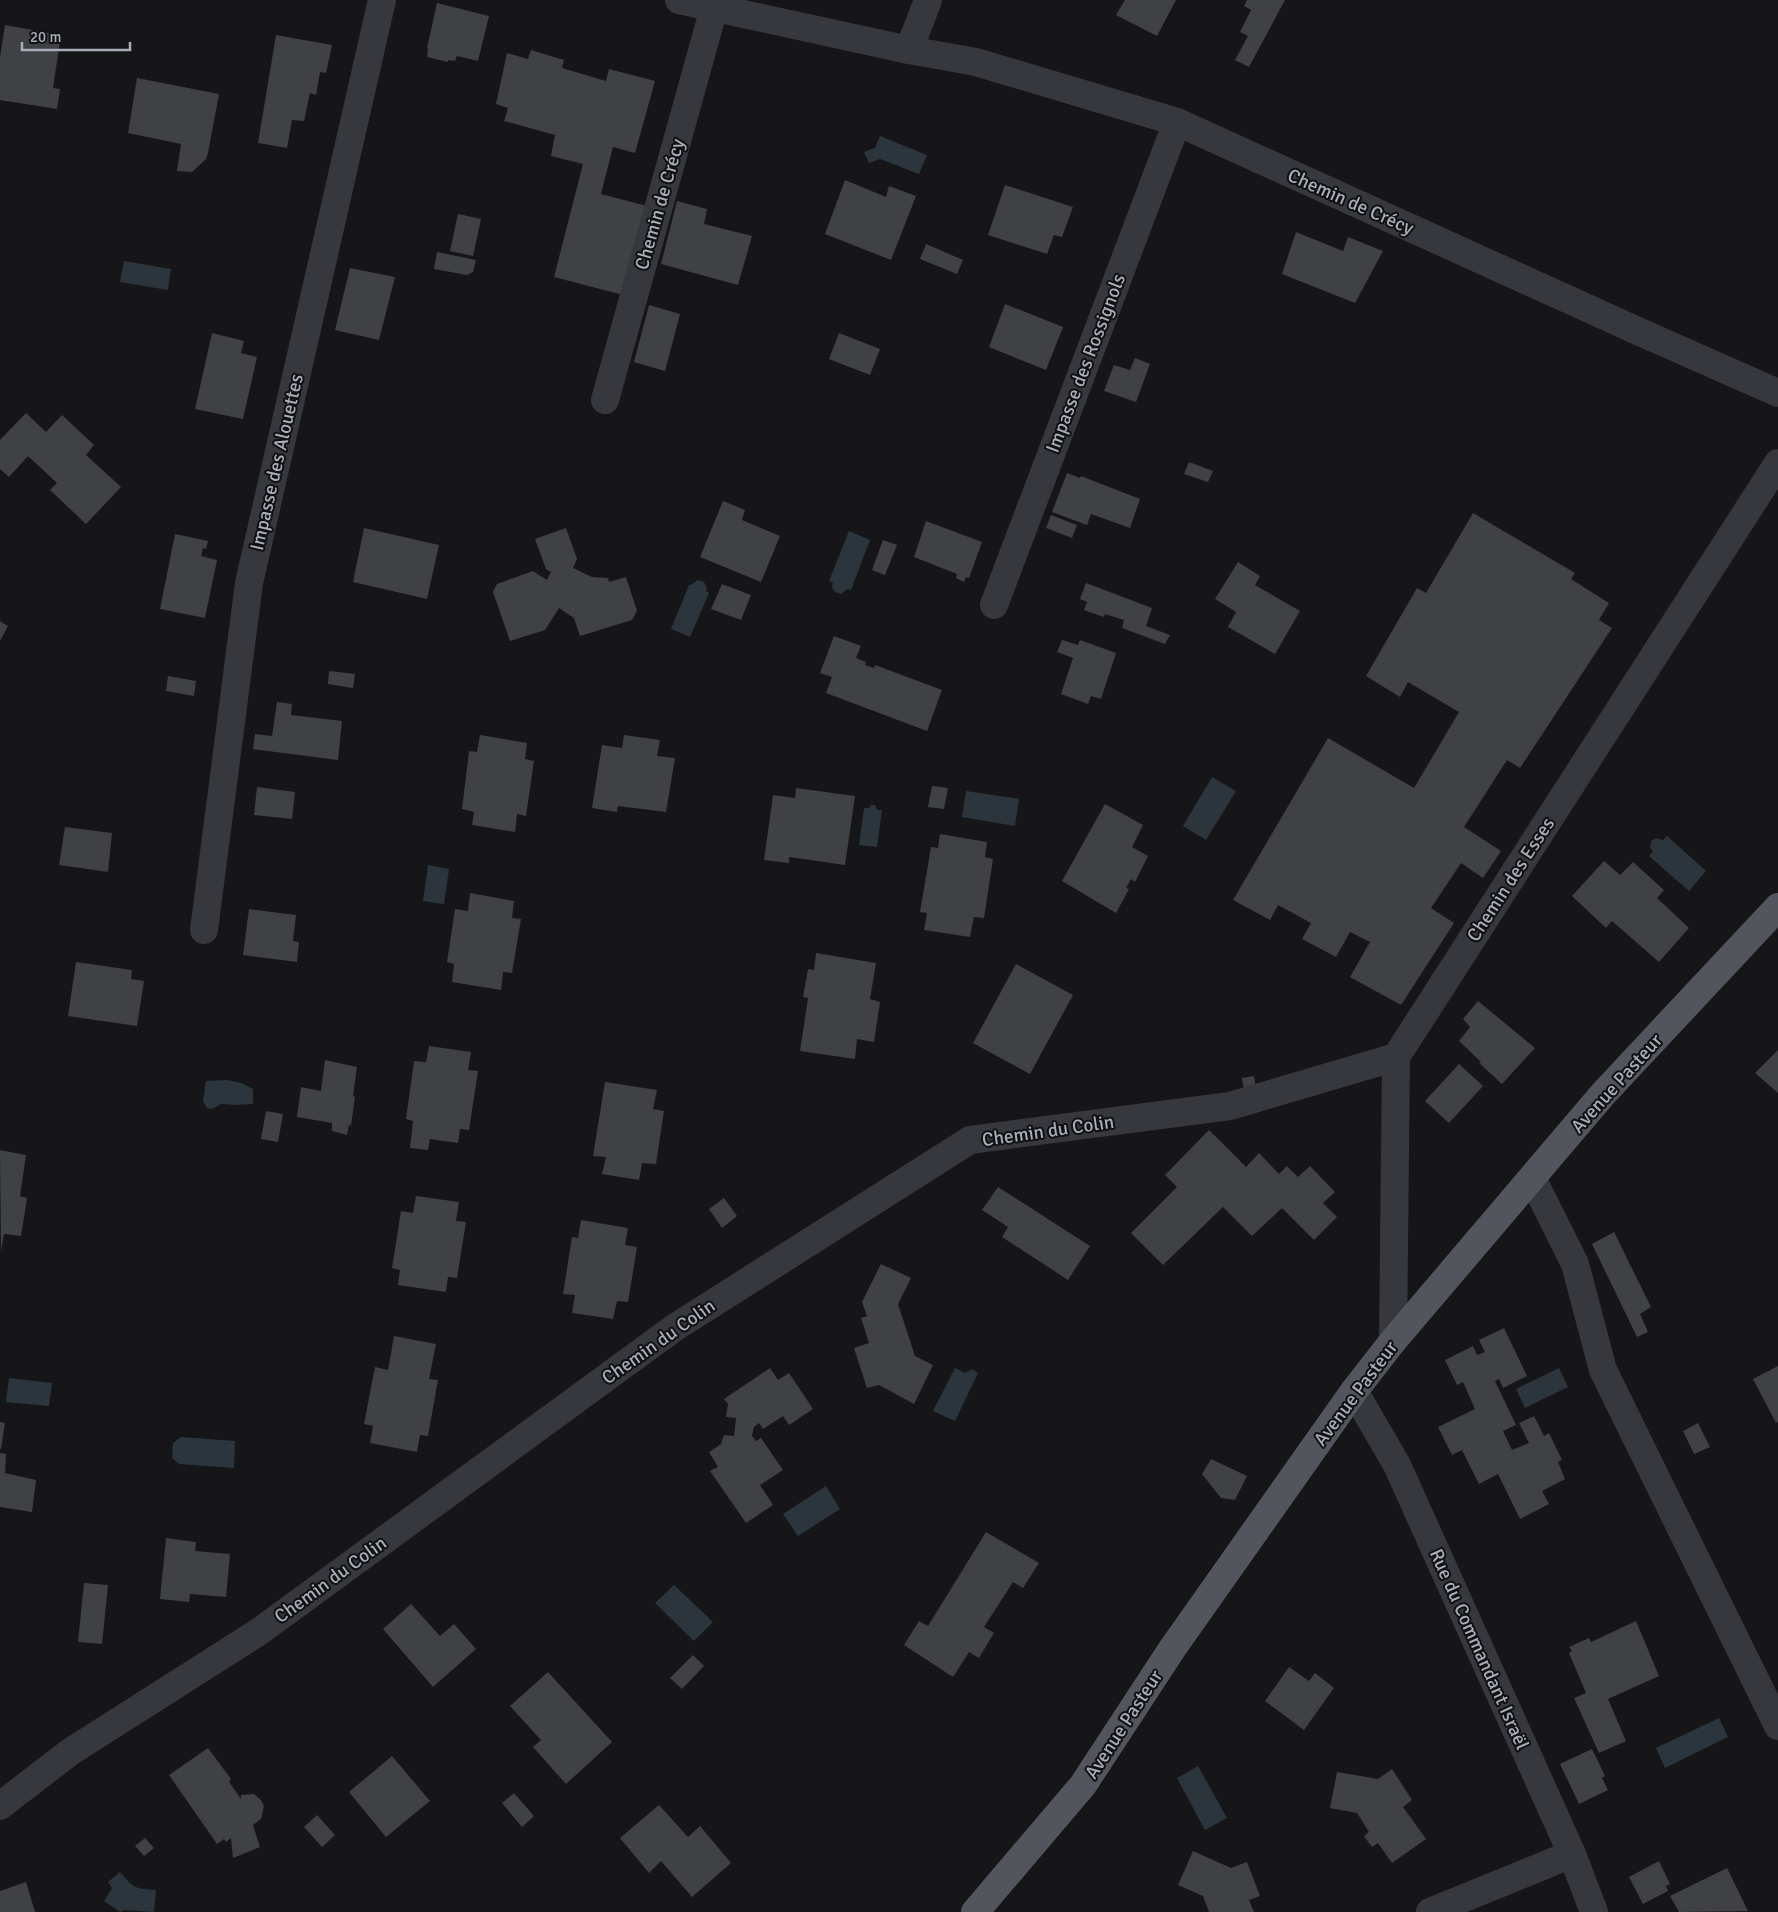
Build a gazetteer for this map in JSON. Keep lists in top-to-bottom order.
{
  "streets": {
    "main road": ["Avenue Pasteur"],
    "street": [
      "Chemin de Crécy",
      "Impasse des Rossignols",
      "Impasse des Alouettes",
      "Chemin des Esses",
      "Chemin du Colin",
      "Rue du Commandant Israël"
    ]
  },
  "crossings": [
    ["Chemin de Crécy", "Impasse des Rossignols"],
    ["Chemin des Esses", "Chemin du Colin"],
    ["Avenue Pasteur", "Rue du Commandant Israël"]
  ],
  "scale_bar": "20 m"
}
